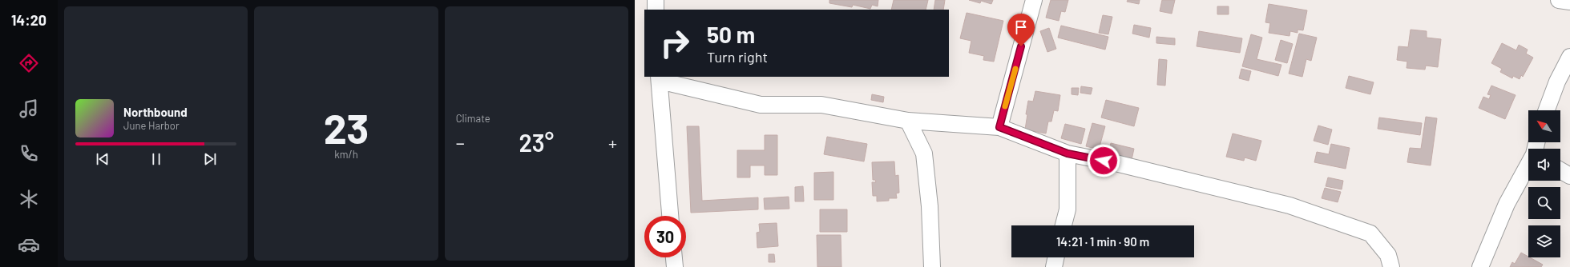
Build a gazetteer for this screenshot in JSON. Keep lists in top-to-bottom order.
{
  "north": "top left",
  "page": {
    "tabs": "14:20",
    "tile": [
      ["23", "km/h"],
      "Climate"
    ],
    "turn": ["50 m", "Turn right"],
    "song": ["Northbound", "June Harbor"],
    "heat": ["−", "23°", "+"],
    "limit": "30",
    "trip": "14:21 · 1 min · 90 m"
  }
}
